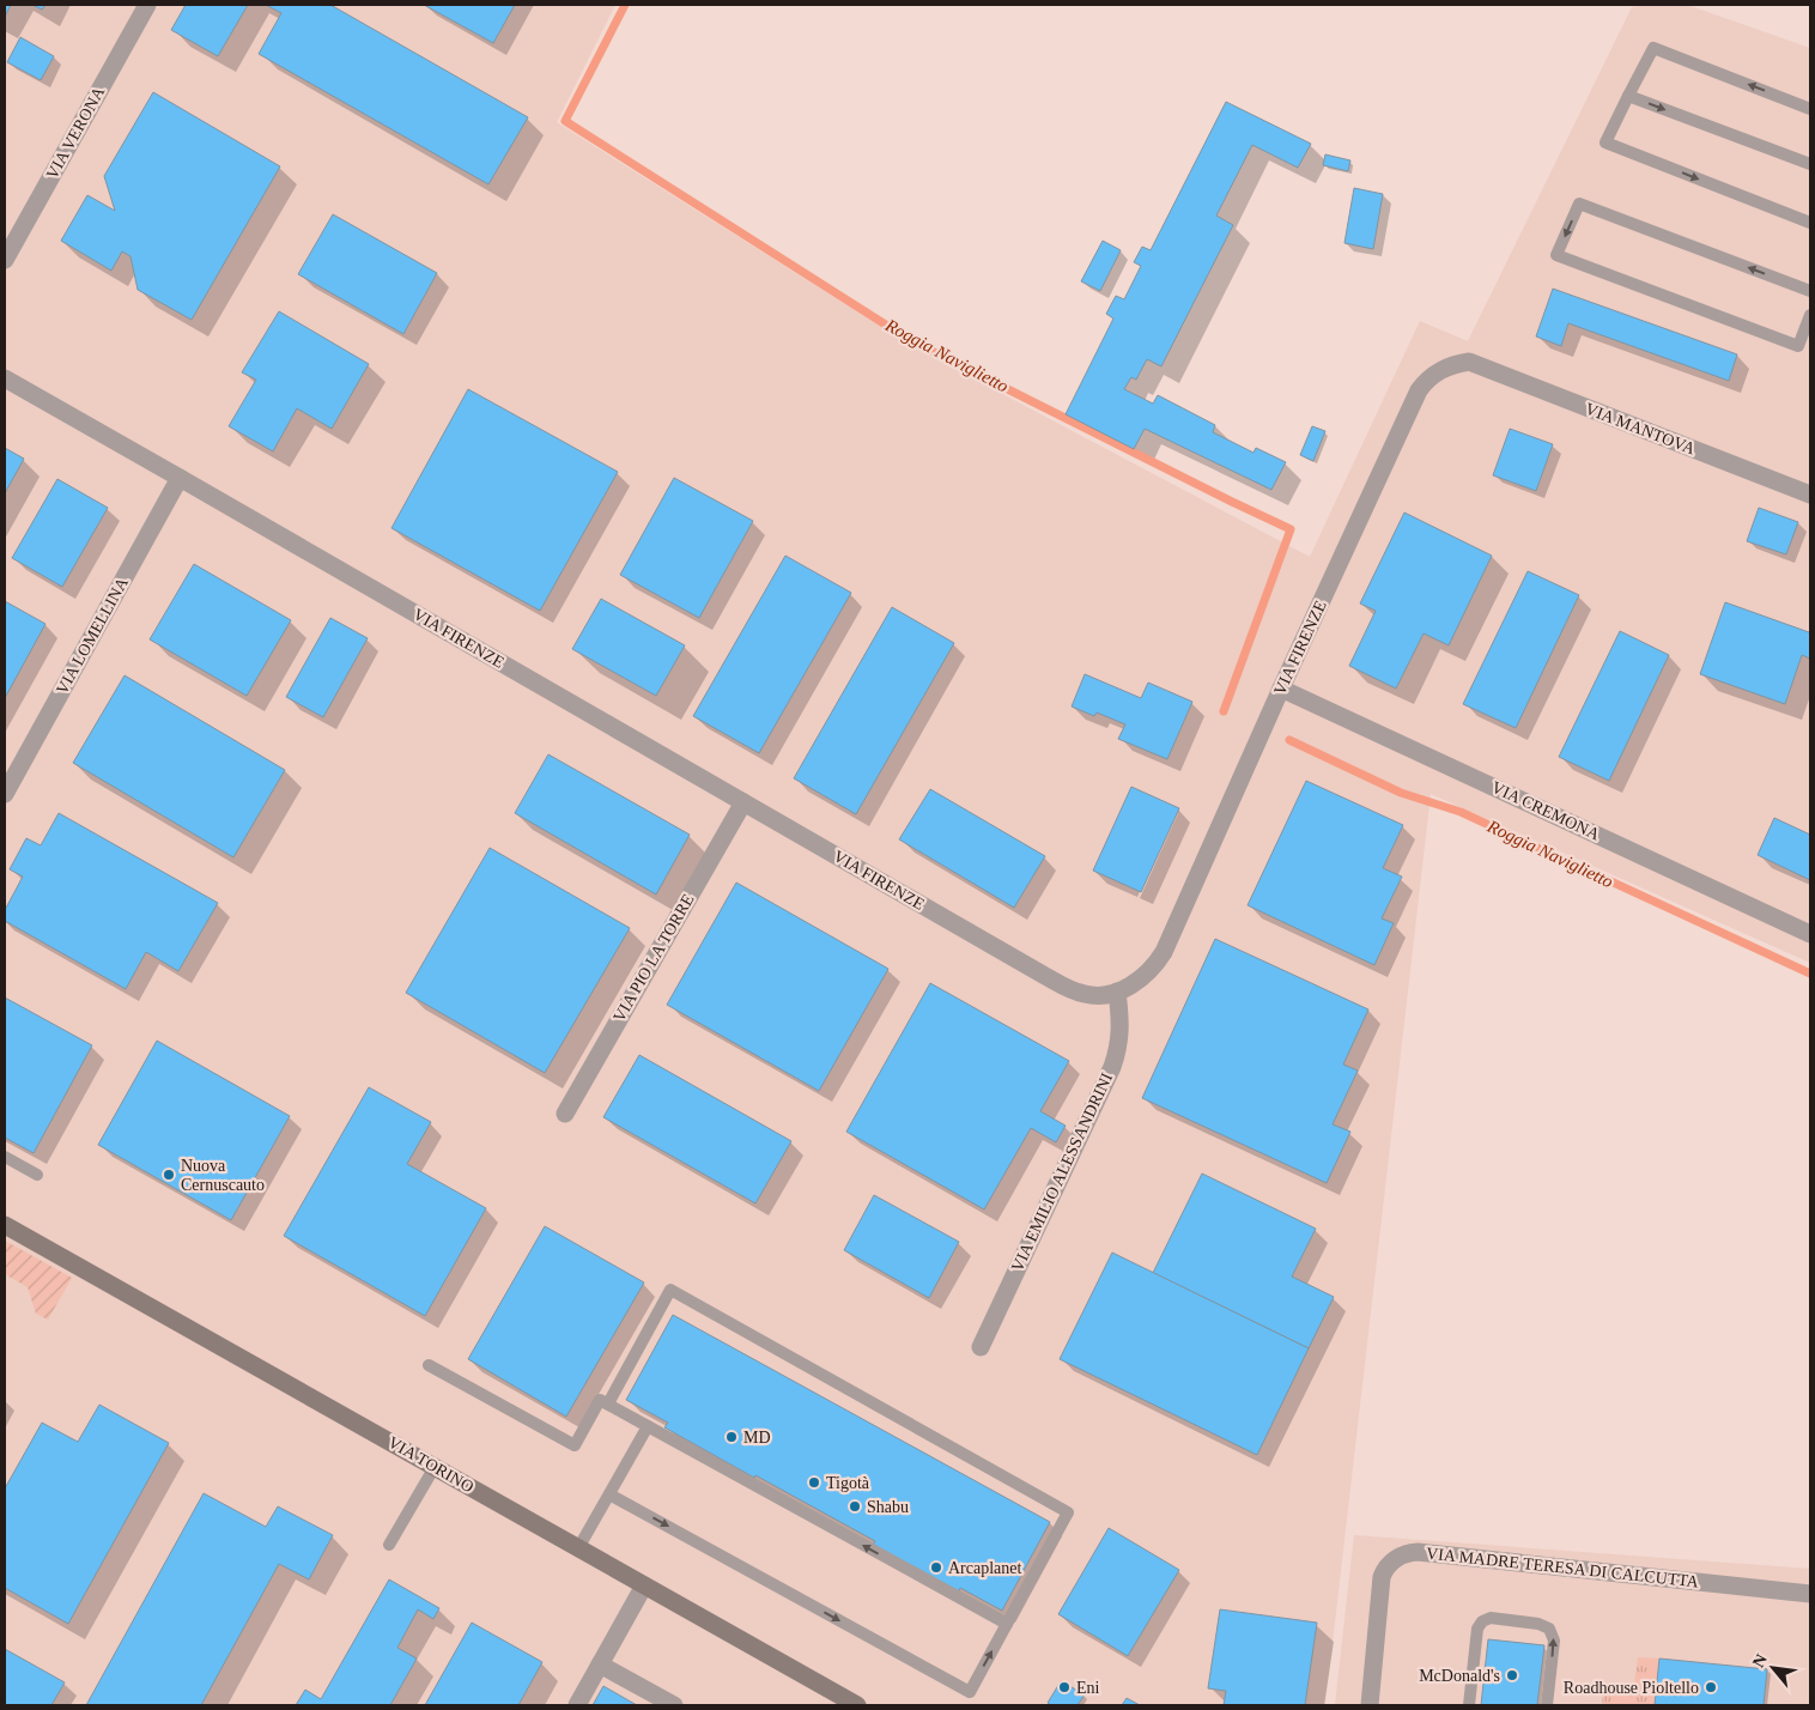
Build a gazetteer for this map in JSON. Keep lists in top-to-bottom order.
{
  "streets": {
    "street": [
      "VIA VERONA",
      "VIA MANTOVA",
      "VIA LOMELLINA",
      "VIA FIRENZE",
      "VIA CREMONA",
      "VIA PIO LA TORRE",
      "VIA EMILIO ALESSANDRINI",
      "VIA TORINO",
      "VIA MADRE TERESA DI CALCUTTA"
    ]
  },
  "crossings": [
    ["VIA MANTOVA", "VIA FIRENZE"],
    ["VIA LOMELLINA", "VIA FIRENZE"],
    ["VIA FIRENZE", "VIA CREMONA"],
    ["VIA FIRENZE", "VIA PIO LA TORRE"],
    ["VIA FIRENZE", "VIA EMILIO ALESSANDRINI"]
  ],
  "water": ["Roggia Naviglietto"],
  "places": [
    "Nuova Cernuscauto",
    "MD",
    "Tigotà",
    "Shabu",
    "Arcaplanet",
    "McDonald's",
    "Eni",
    "Roadhouse Pioltello"
  ],
  "north": "top left"
}
